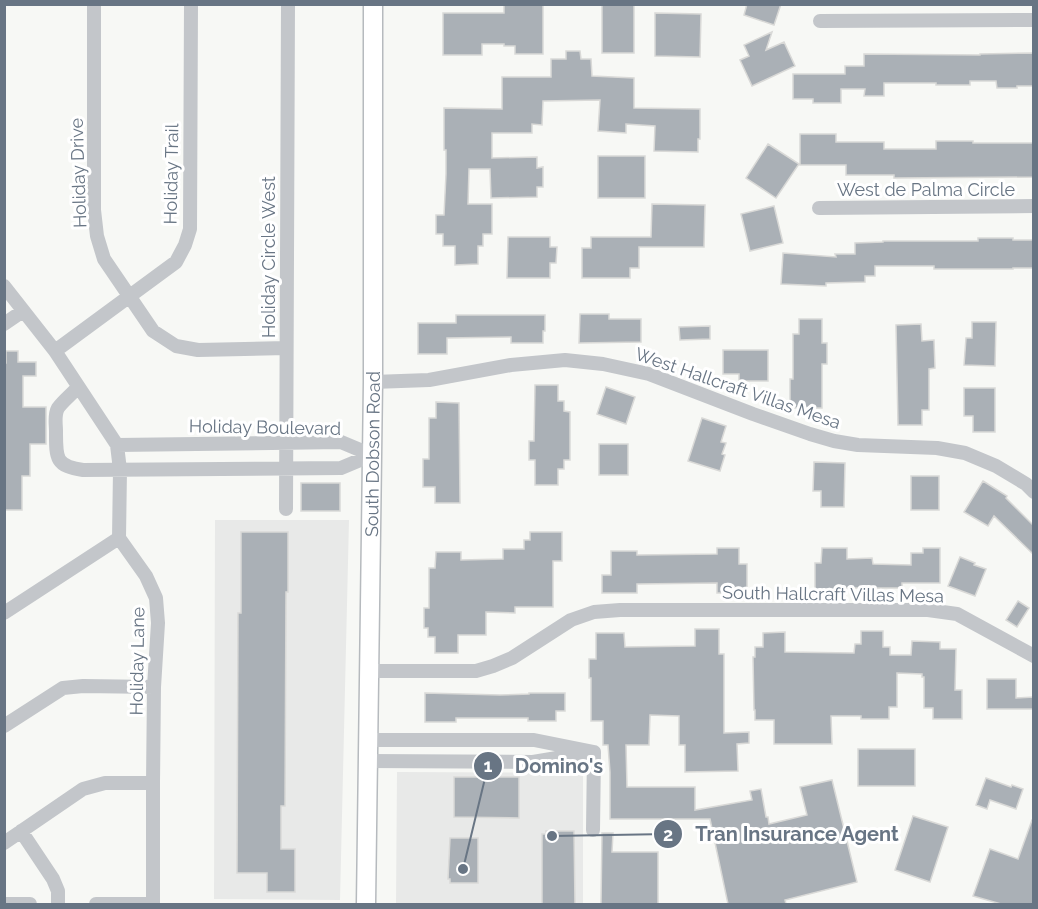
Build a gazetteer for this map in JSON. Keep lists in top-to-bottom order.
{
  "streets": {
    "main road": ["South Dobson Road"],
    "street": [
      "Holiday Drive",
      "Holiday Trail",
      "West de Palma Circle",
      "Holiday Circle West",
      "West Hallcraft Villas Mesa",
      "Holiday Boulevard",
      "South Hallcraft Villas Mesa",
      "Holiday Lane"
    ]
  },
  "crossings": [
    ["Holiday Drive", "Holiday Trail"],
    ["Holiday Drive", "Holiday Circle West"],
    ["Holiday Circle West", "Holiday Boulevard"],
    ["West Hallcraft Villas Mesa", "South Dobson Road"],
    ["Holiday Boulevard", "South Dobson Road"],
    ["South Dobson Road", "South Hallcraft Villas Mesa"]
  ],
  "places": ["Tran Insurance Agent", "Domino's"]
}
